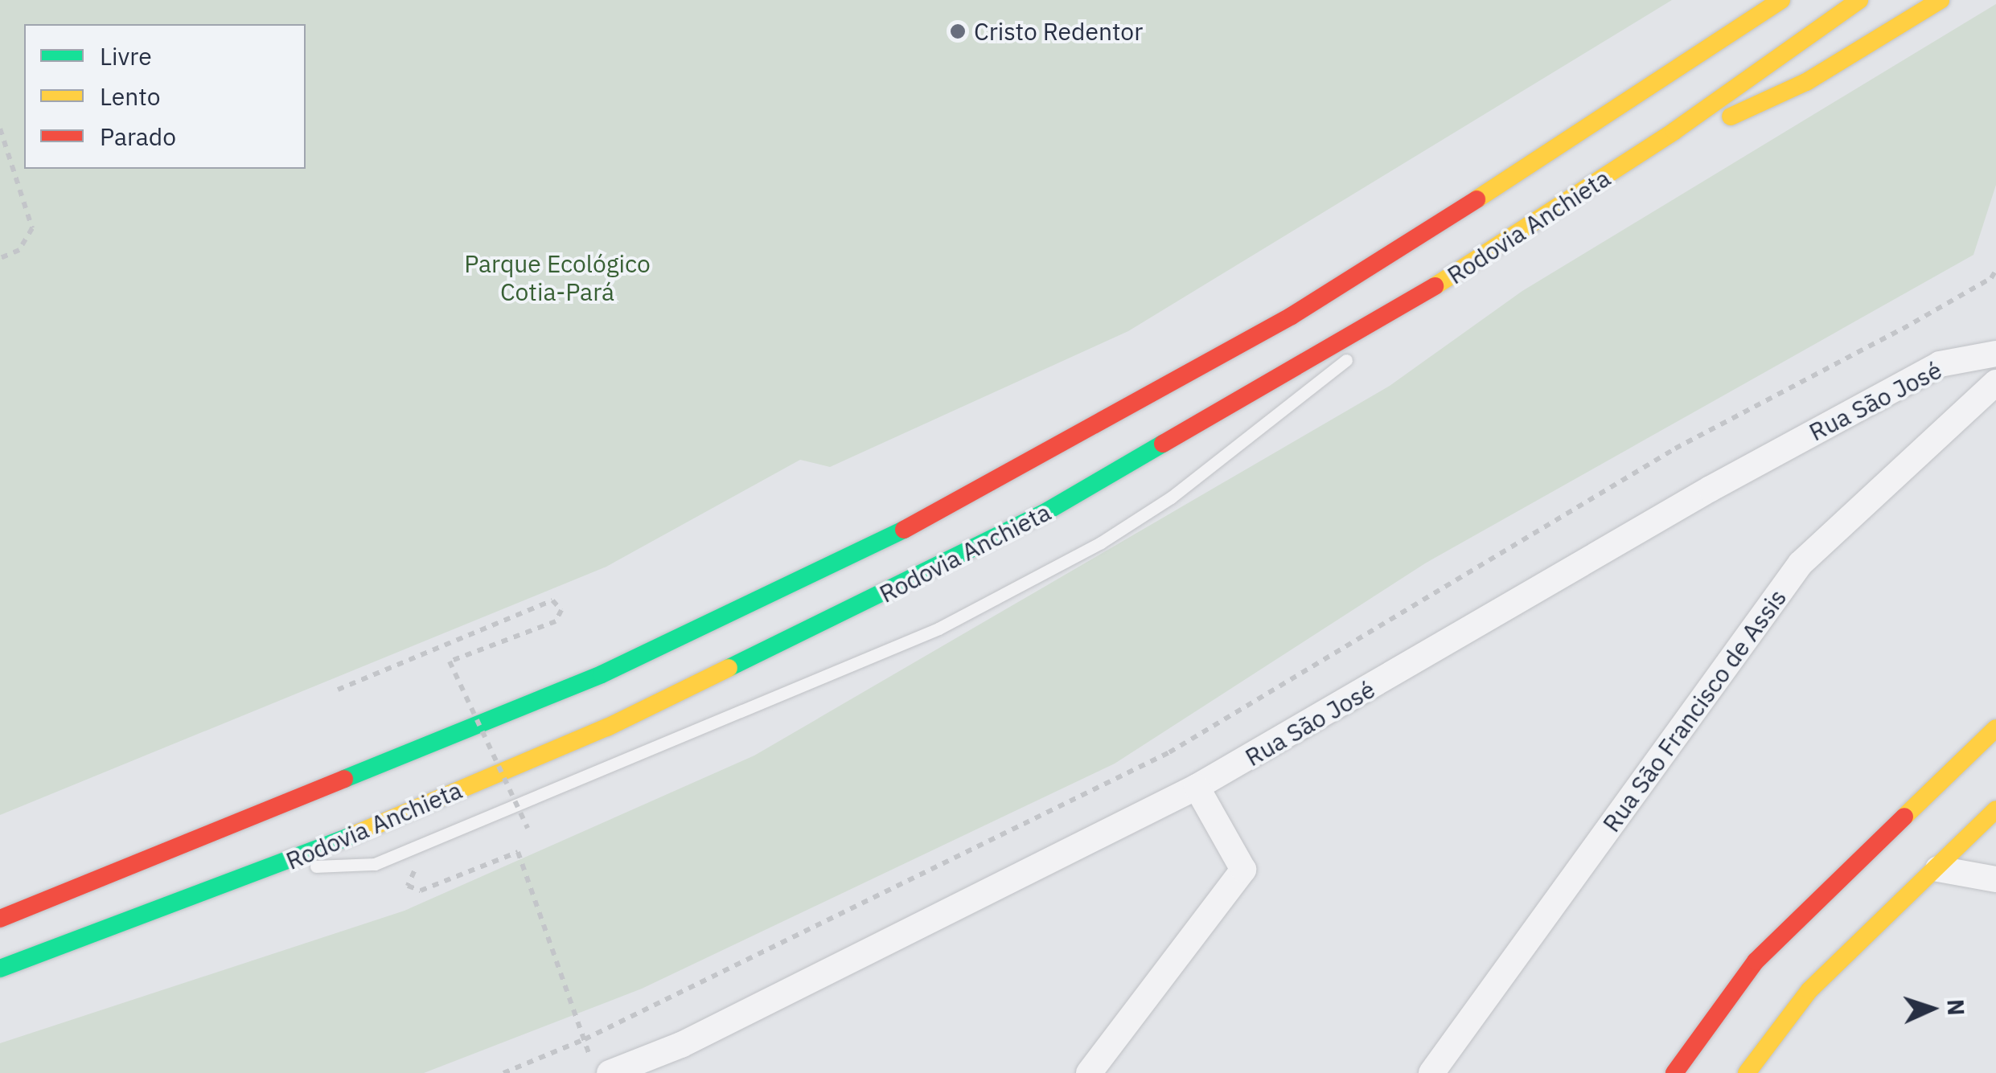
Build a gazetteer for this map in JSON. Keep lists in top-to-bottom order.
{
  "streets": {
    "main road": ["Rodovia Anchieta"],
    "street": ["Rua São José", "Rua São Francisco de Assis"]
  },
  "parks": ["Parque Ecológico Cotia-Pará"],
  "places": ["Cristo Redentor"],
  "legend": ["Livre", "Lento", "Parado"],
  "north": "right"
}
